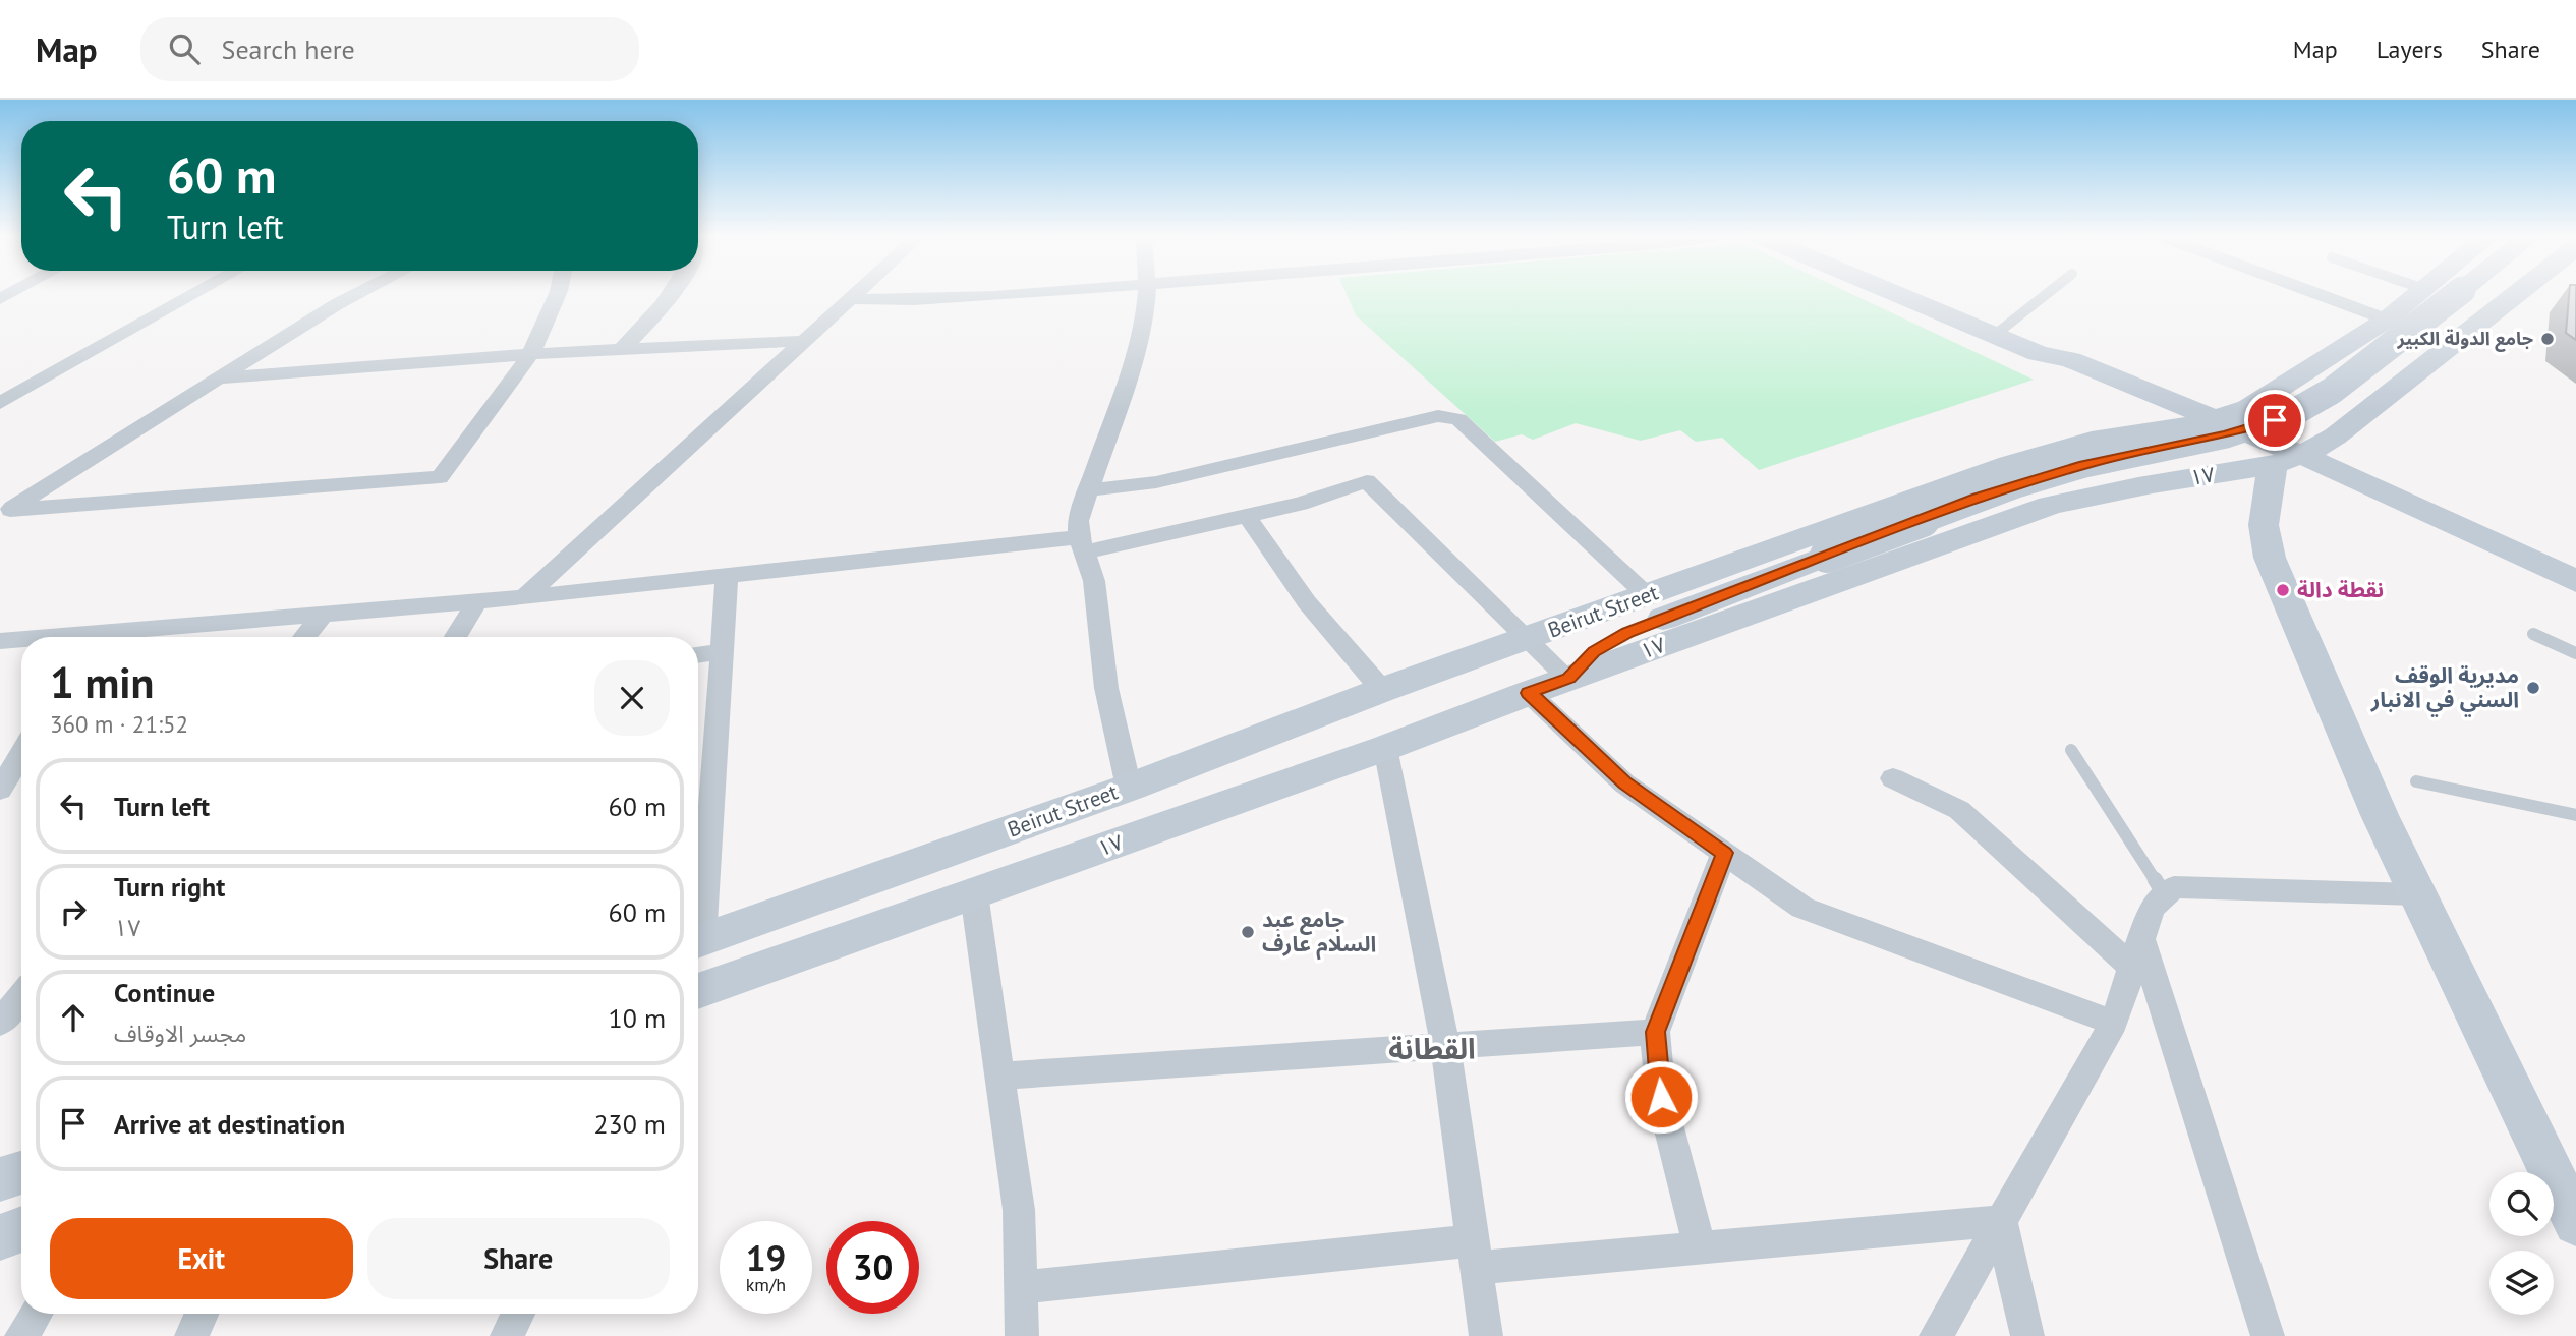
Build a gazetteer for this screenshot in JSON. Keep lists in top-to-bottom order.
{
  "streets": {
    "street": ["١٧", "Beirut Street"]
  },
  "districts": ["القطانة"],
  "places": [
    "جامع الدولة الكبير",
    "نقطة دالة",
    "مديرية الوقف السني في الانبار",
    "جامع عبد السلام عارف"
  ],
  "page": {
    "header": "Map",
    "search": "Search here",
    "nav": ["Map", "Layers", "Share"],
    "turn": ["60 m", "Turn left"],
    "heading": ["1 min", "360 m · 21:52"],
    "list": [
      {
        "name": "Turn left",
        "value": "60 m"
      },
      {
        "name": "Turn right",
        "note": "١٧",
        "value": "60 m"
      },
      {
        "name": "Continue",
        "note": "مجسر الاوقاف",
        "value": "10 m"
      },
      {
        "name": "Arrive at destination",
        "value": "230 m"
      }
    ],
    "buttons": ["Exit", "Share"],
    "speed": "19 km/h",
    "limit": "30"
  }
}
